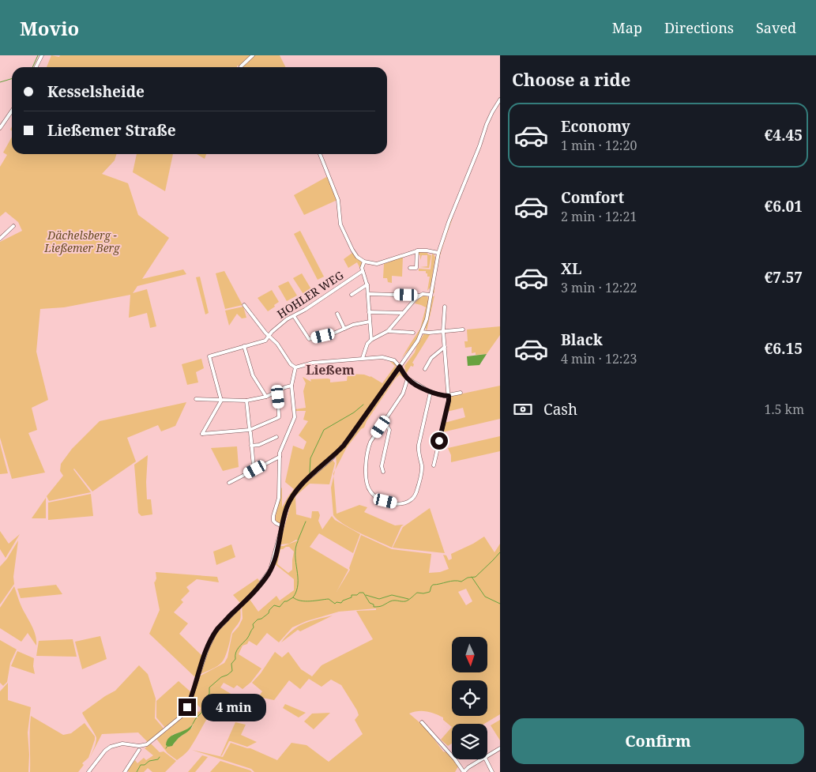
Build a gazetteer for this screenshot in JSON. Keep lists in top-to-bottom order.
{
  "streets": {
    "street": ["HOHLER WEG"]
  },
  "districts": ["Ließem"],
  "parks": ["Dächelsberg - Ließemer Berg"],
  "north": "bottom",
  "page": {
    "header": "Movio",
    "nav": ["Map", "Directions", "Saved"],
    "heading": "Choose a ride",
    "banner": ["Kesselsheide", "Ließemer Straße"],
    "list": [
      {
        "name": "Economy",
        "note": "1 min · 12:20",
        "value": "€4.45"
      },
      {
        "name": "Comfort",
        "note": "2 min · 12:21",
        "value": "€6.01"
      },
      {
        "name": "XL",
        "note": "3 min · 12:22",
        "value": "€7.57"
      },
      {
        "name": "Black",
        "note": "4 min · 12:23",
        "value": "€6.15"
      }
    ],
    "pay": ["Cash", "1.5 km"],
    "bubble": "4 min",
    "buttons": "Confirm"
  }
}
